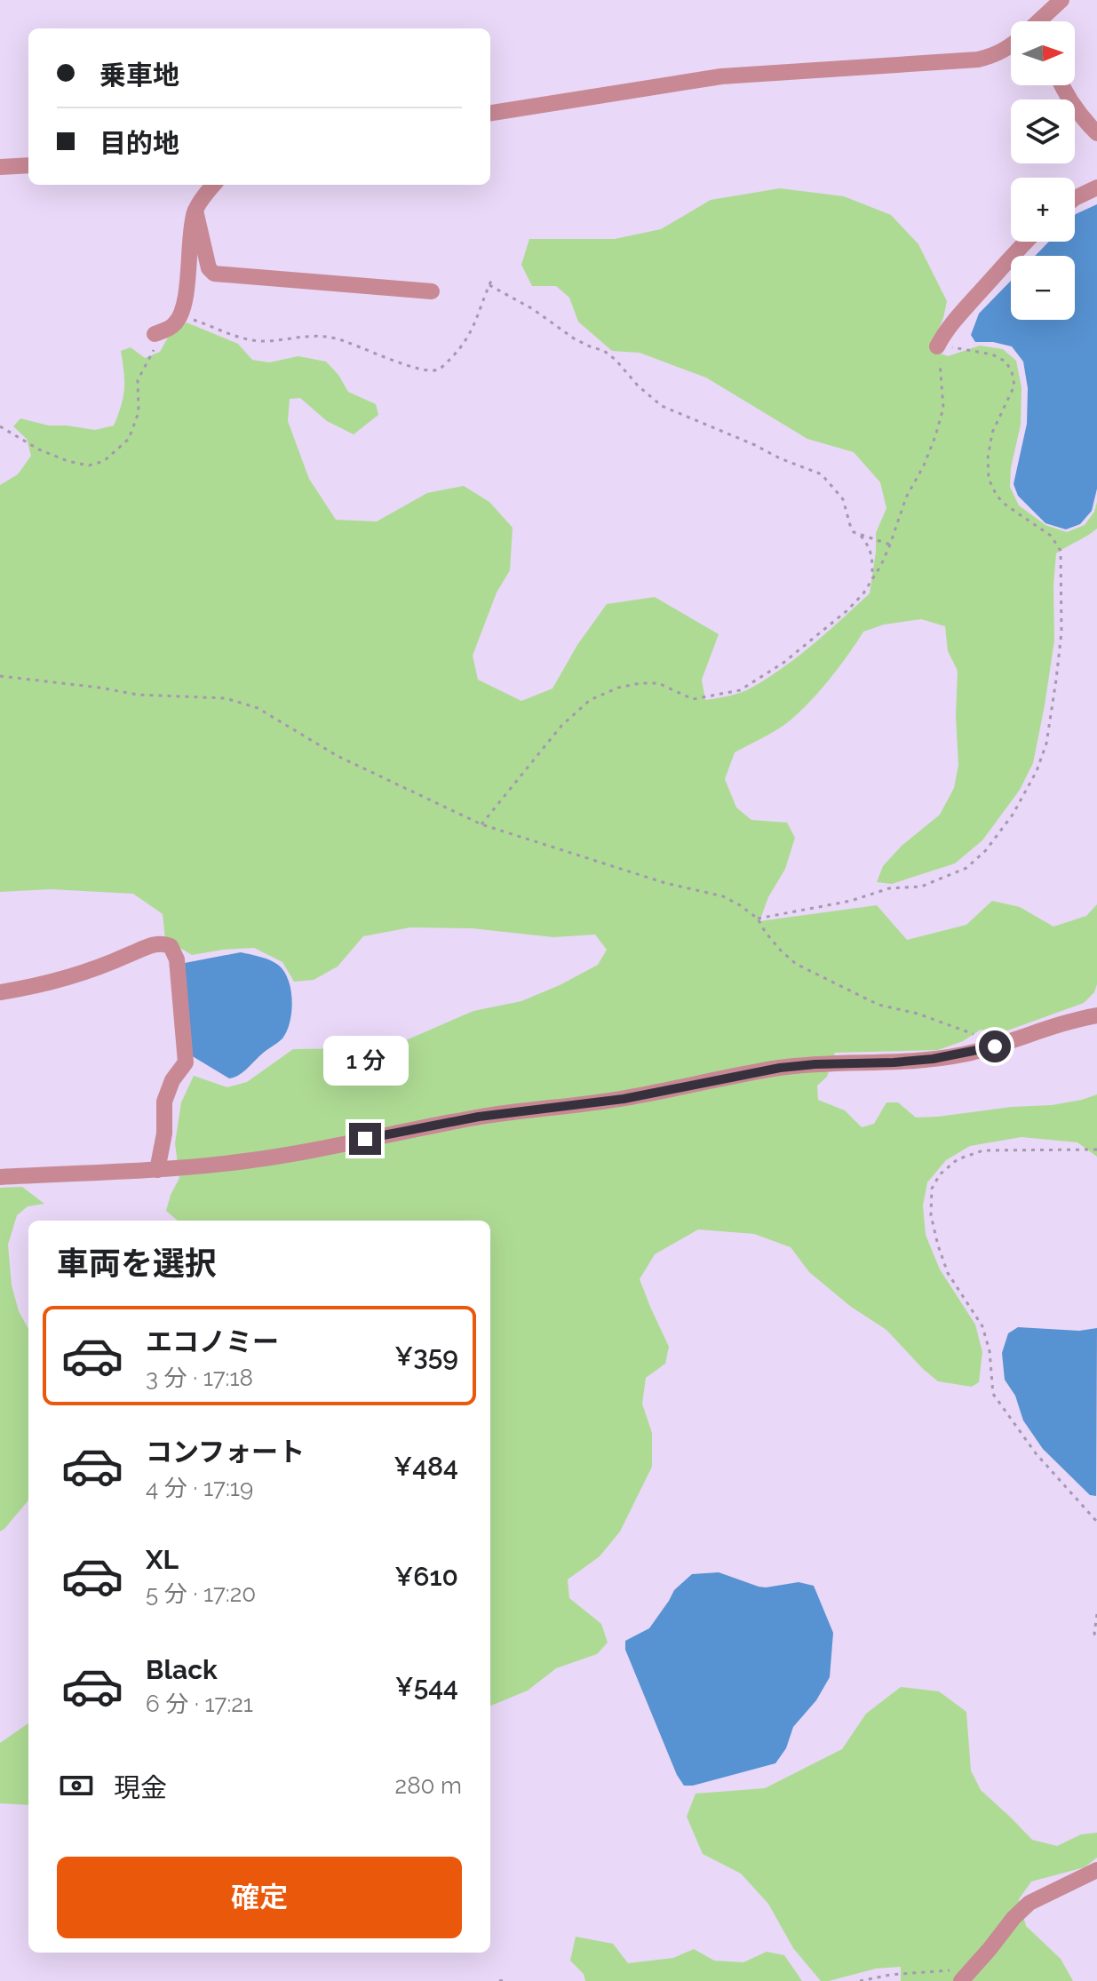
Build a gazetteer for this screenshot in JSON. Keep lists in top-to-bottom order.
{
  "north": "right",
  "page": {
    "map_buttons": ["+", "−"],
    "banner": ["乗車地", "目的地"],
    "bubble": "1 分",
    "heading": "車両を選択",
    "list": [
      {
        "name": "エコノミー",
        "note": "3 分 · 17:18",
        "value": "¥359"
      },
      {
        "name": "コンフォート",
        "note": "4 分 · 17:19",
        "value": "¥484"
      },
      {
        "name": "XL",
        "note": "5 分 · 17:20",
        "value": "¥610"
      },
      {
        "name": "Black",
        "note": "6 分 · 17:21",
        "value": "¥544"
      }
    ],
    "pay": ["現金", "280 m"],
    "buttons": "確定"
  }
}
